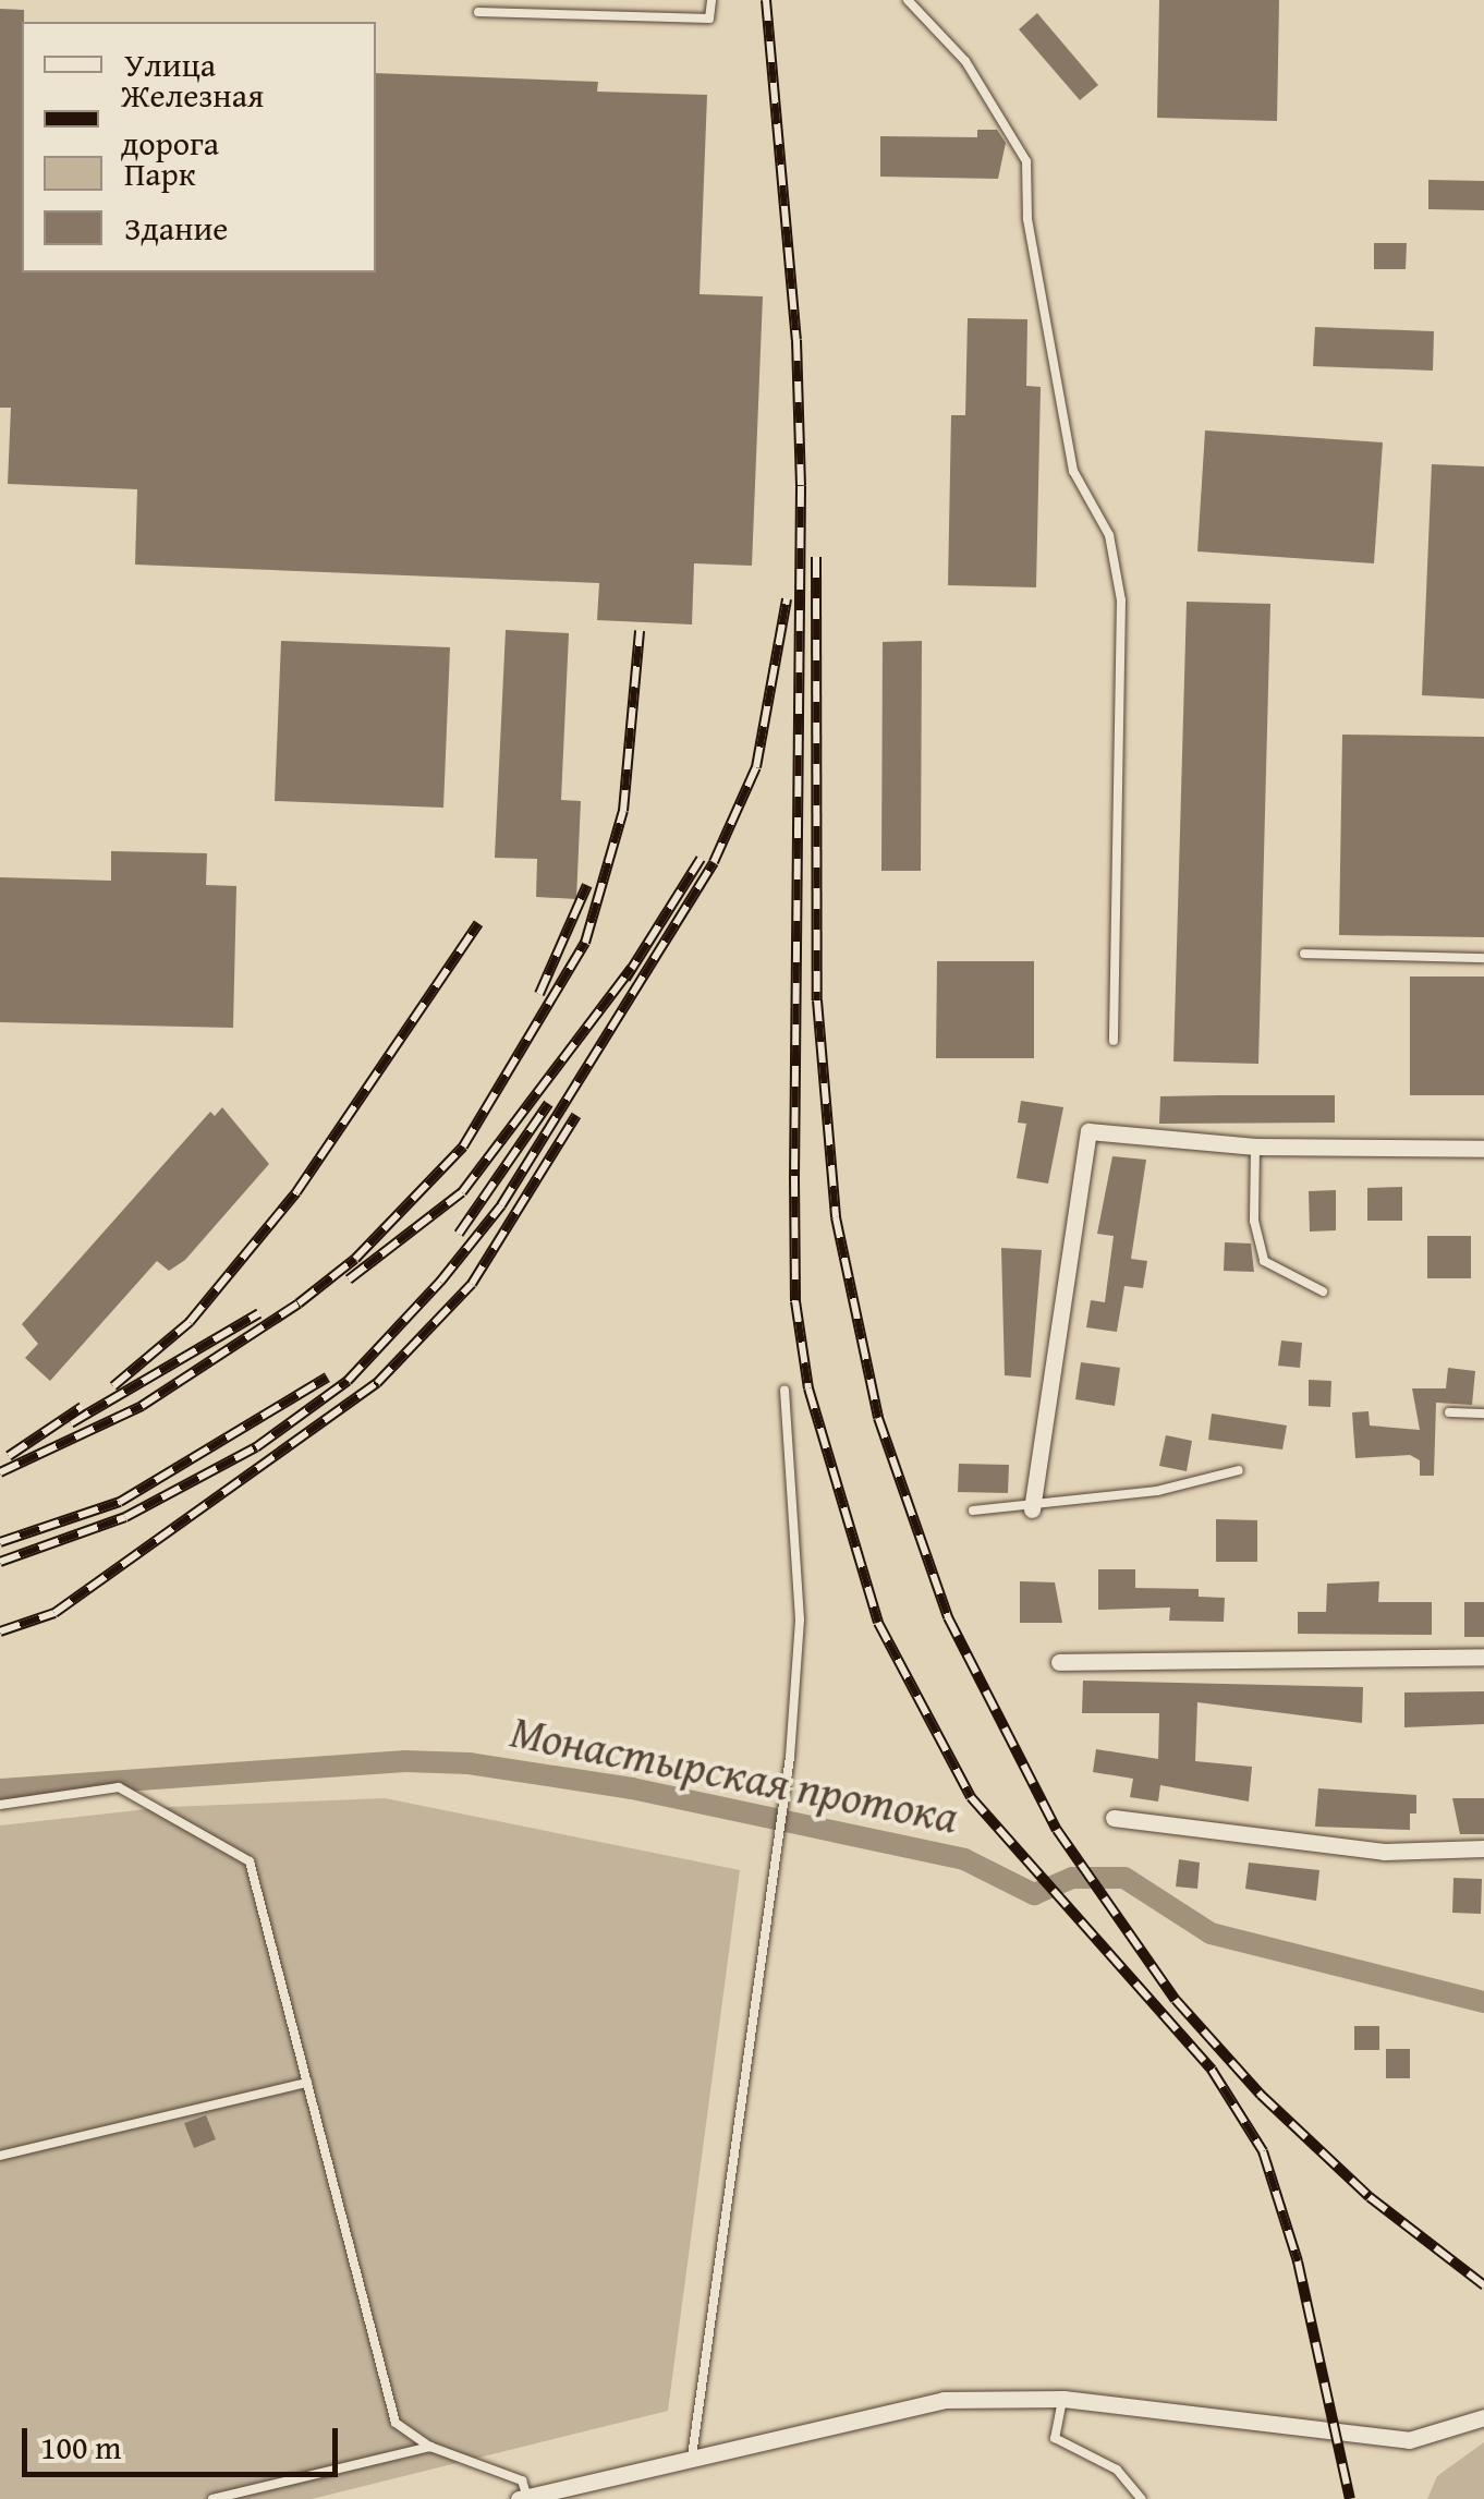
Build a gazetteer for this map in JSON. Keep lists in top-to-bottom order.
{
  "water": ["Монастырская протока"],
  "legend": [
    "Улица",
    "Железная дорога",
    "Парк",
    "Здание"
  ],
  "scale_bar": "100 m"
}
